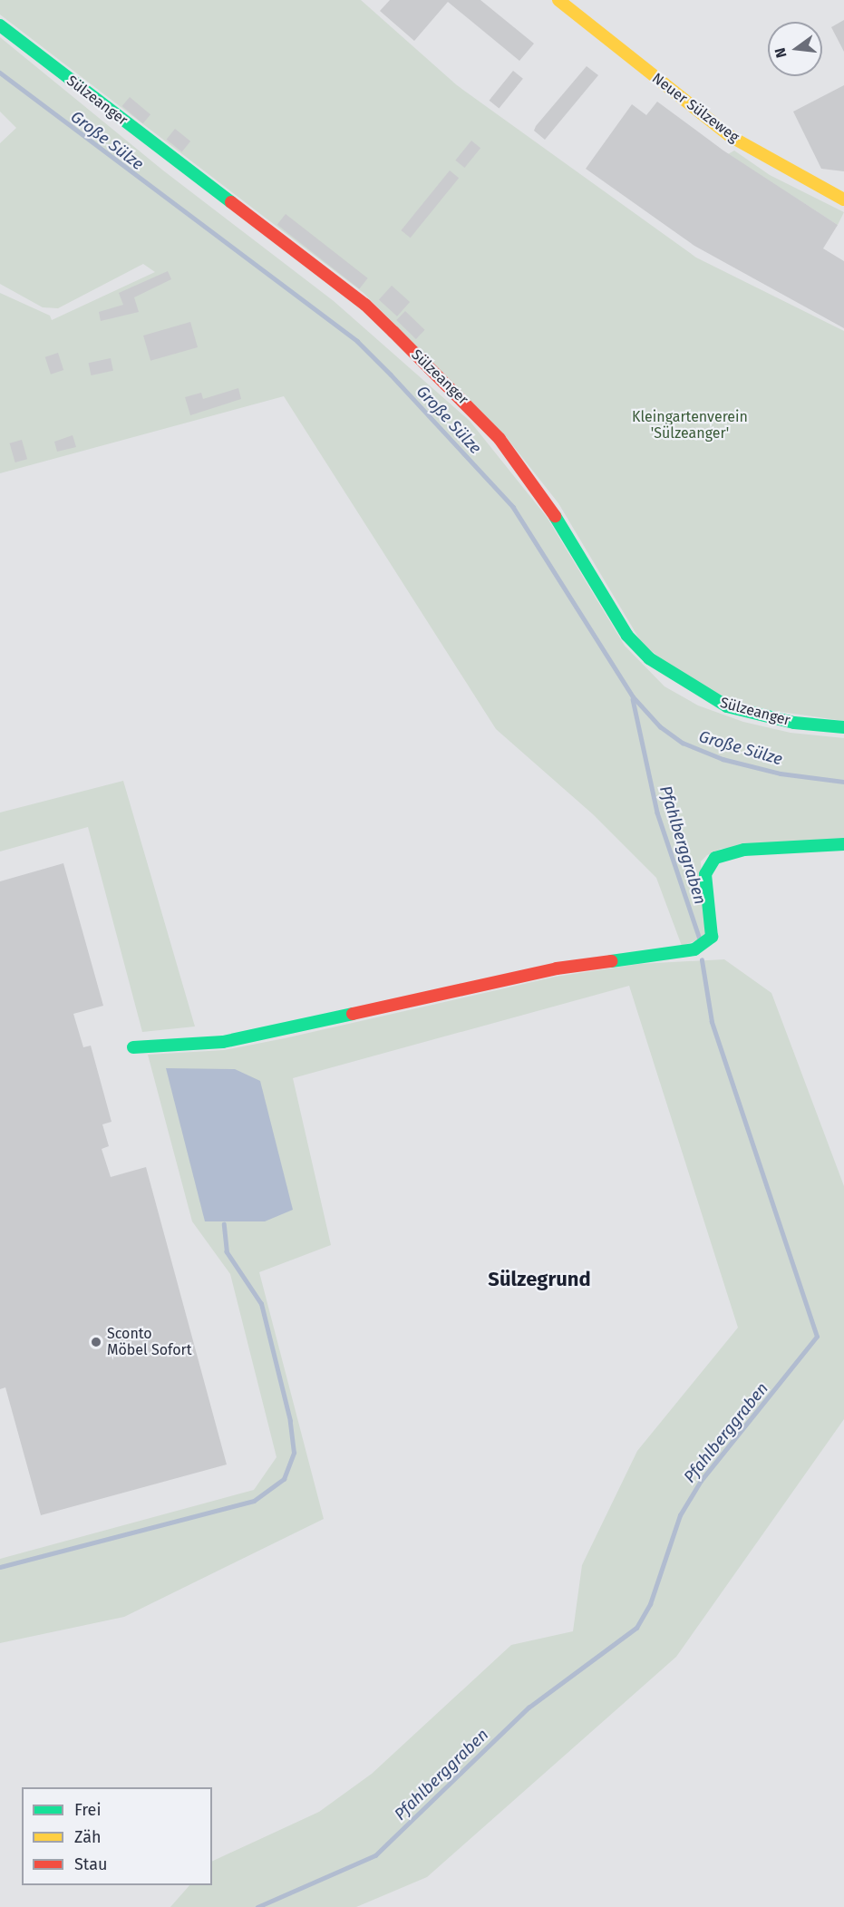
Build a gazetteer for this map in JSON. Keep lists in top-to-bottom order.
{
  "streets": {
    "street": ["Sülzeanger", "Neuer Sülzeweg"]
  },
  "districts": ["Sülzegrund"],
  "water": ["Große Sülze", "Pfahlberggraben"],
  "parks": ["Kleingartenverein 'Sülzeanger'"],
  "places": ["Sconto Möbel Sofort"],
  "legend": ["Frei", "Zäh", "Stau"],
  "north": "left"
}
